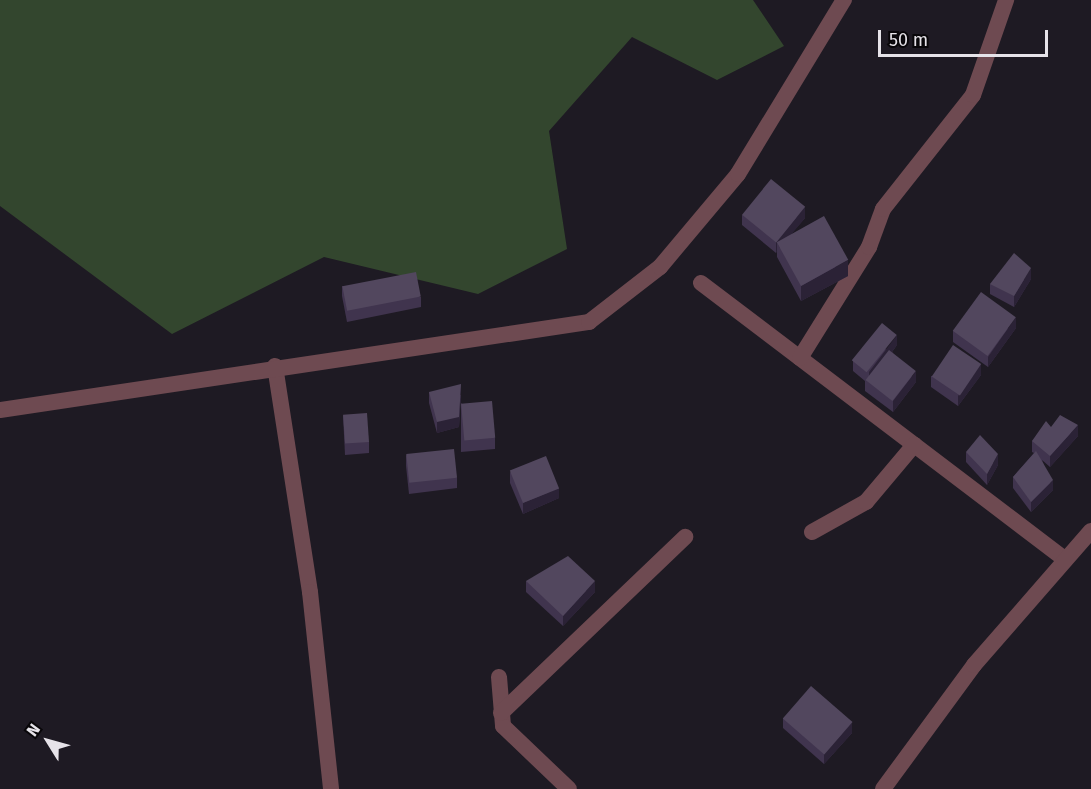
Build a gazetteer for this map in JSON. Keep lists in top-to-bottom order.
{
  "scale_bar": "50 m",
  "north": "top left"
}
